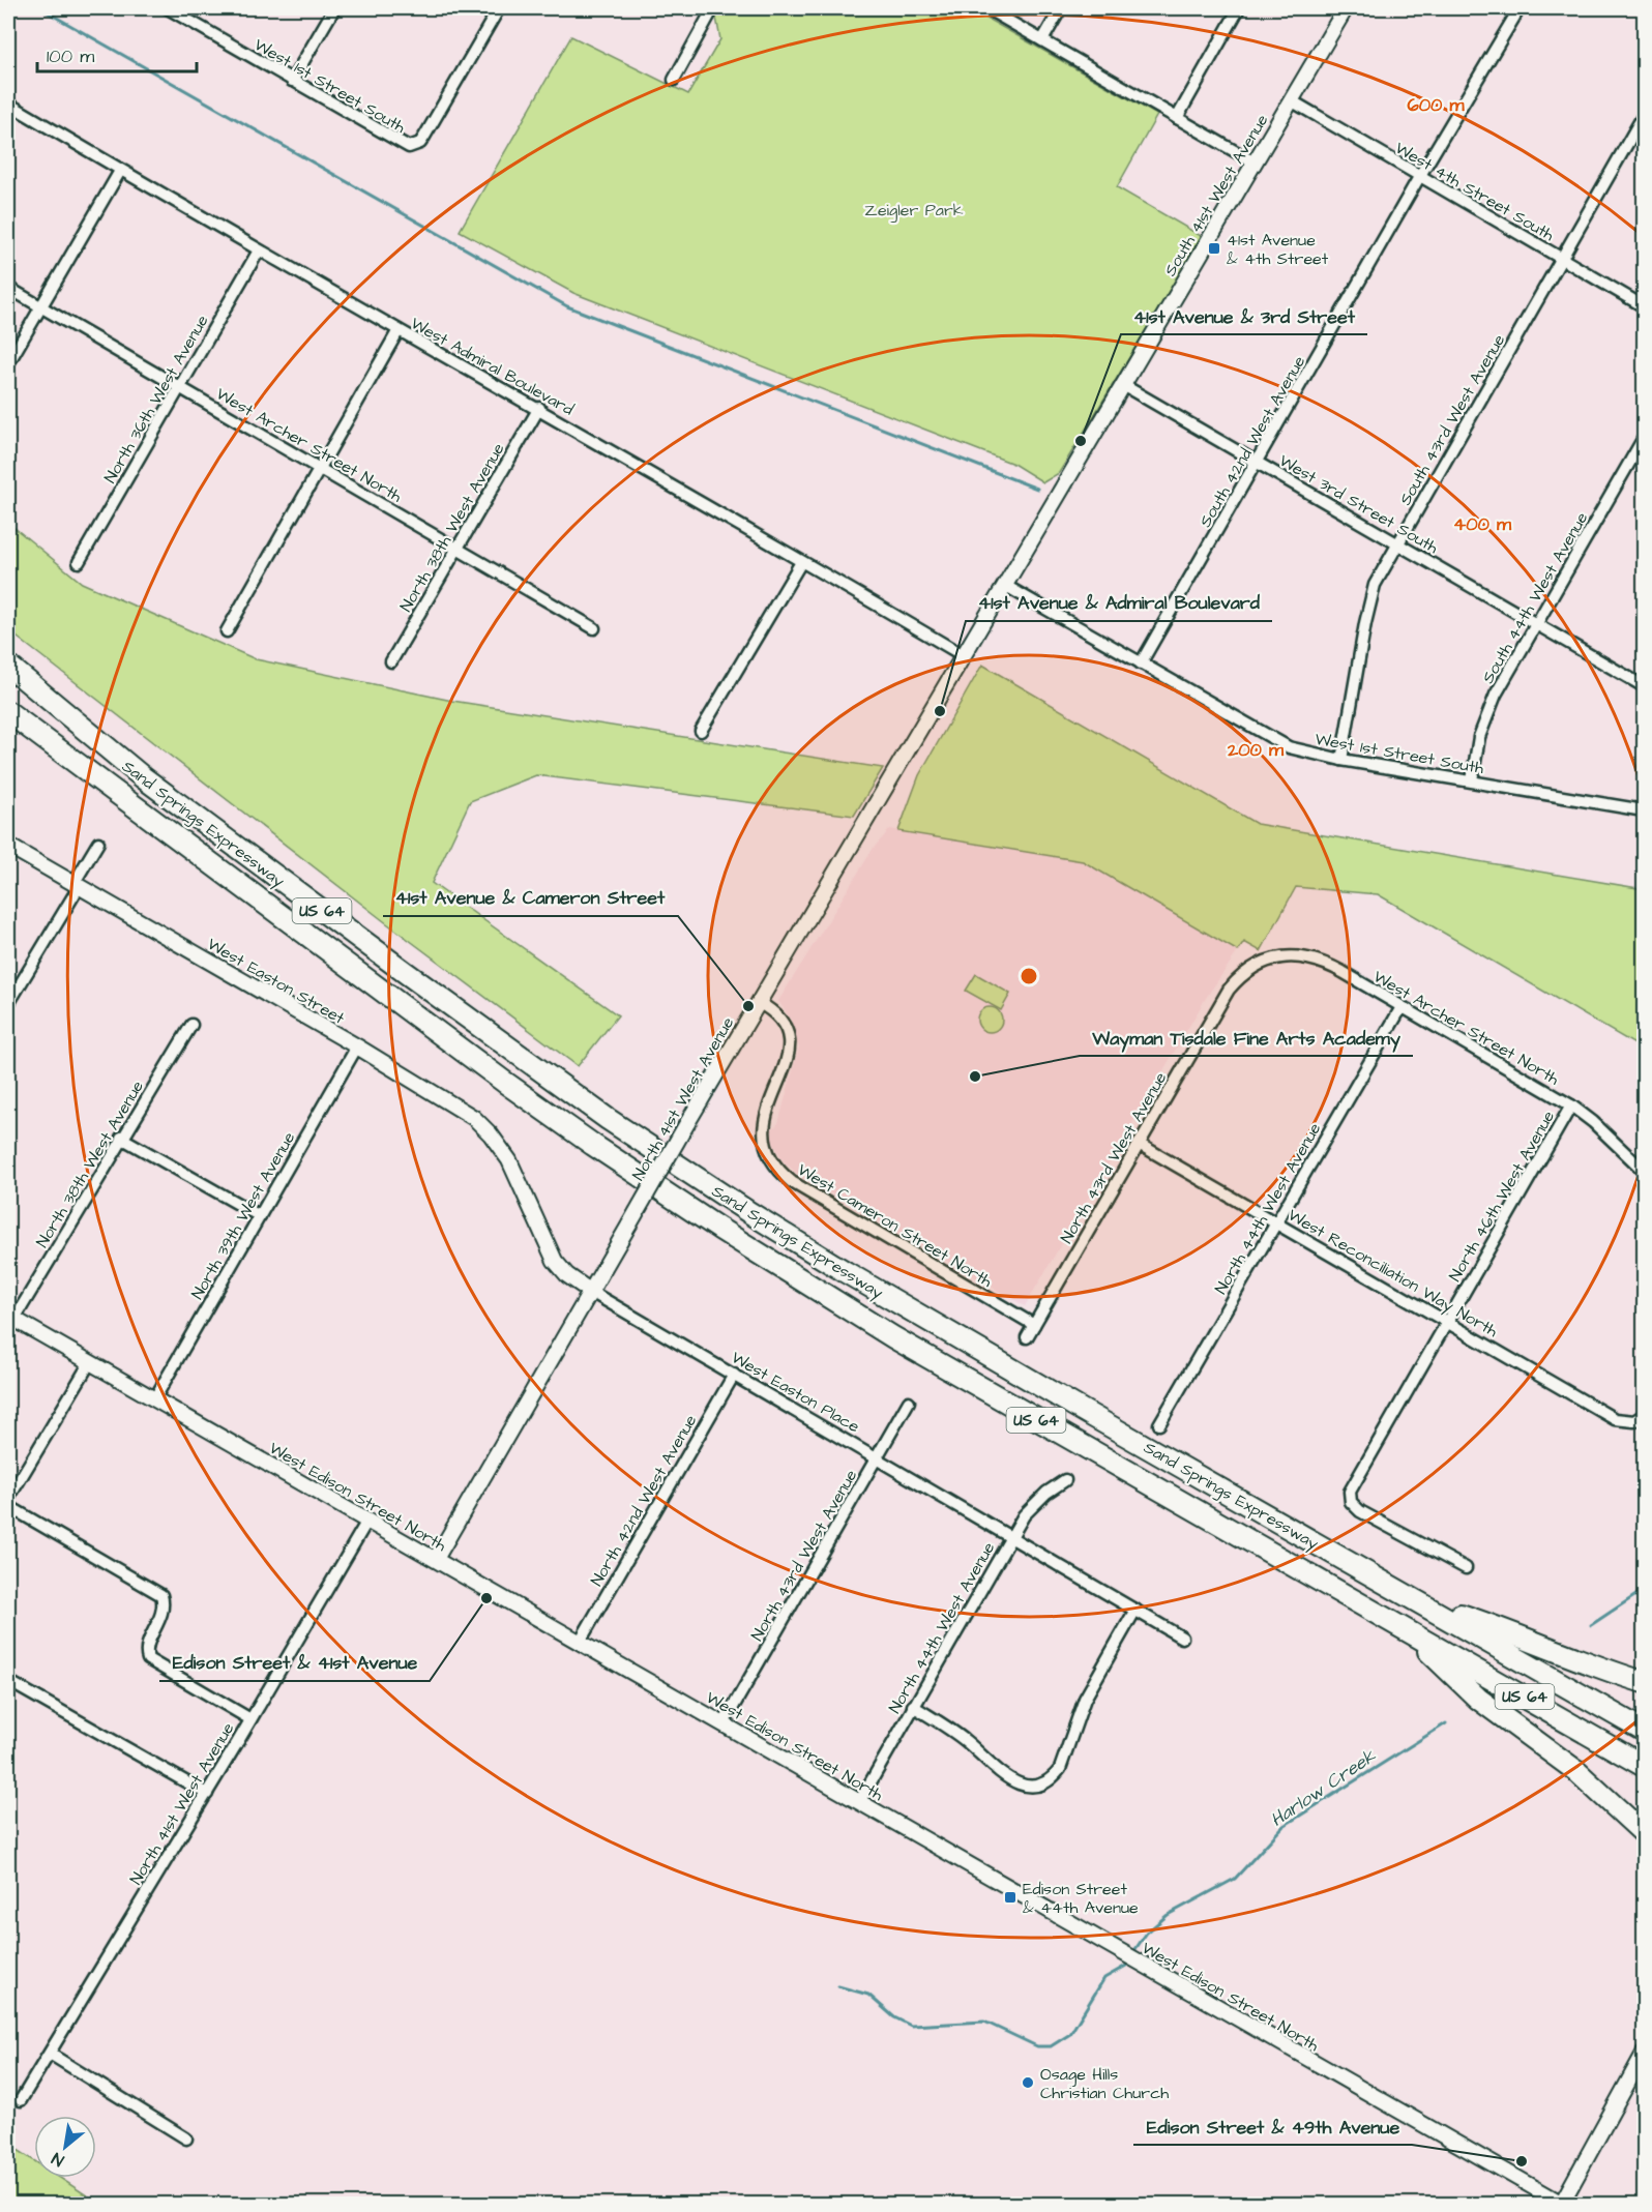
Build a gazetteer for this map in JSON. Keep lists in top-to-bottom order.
{
  "streets": {
    "highway": ["Sand Springs Expressway", "US 64"],
    "street": [
      "West 1st Street South",
      "West 4th Street South",
      "South 41st West Avenue",
      "West Admiral Boulevard",
      "North 36th West Avenue",
      "South 43rd West Avenue",
      "South 42nd West Avenue",
      "West Archer Street North",
      "West 3rd Street South",
      "North 38th West Avenue",
      "South 44th West Avenue",
      "West Easton Street",
      "North 41st West Avenue",
      "North 43rd West Avenue",
      "North 46th West Avenue",
      "North 44th West Avenue",
      "North 39th West Avenue",
      "West Cameron Street North",
      "West Reconciliation Way North",
      "West Easton Place",
      "West Edison Street North",
      "North 42nd West Avenue"
    ]
  },
  "crossings": [
    ["West 1st Street South", "South 41st West Avenue"],
    ["West 1st Street South", "South 43rd West Avenue"],
    ["West 1st Street South", "South 42nd West Avenue"],
    ["West 1st Street South", "South 44th West Avenue"],
    ["West 4th Street South", "South 41st West Avenue"],
    ["West 4th Street South", "South 43rd West Avenue"],
    ["West 4th Street South", "South 42nd West Avenue"],
    ["South 41st West Avenue", "West Admiral Boulevard"],
    ["South 41st West Avenue", "West 3rd Street South"],
    ["South 41st West Avenue", "North 41st West Avenue"],
    ["West Admiral Boulevard", "North 36th West Avenue"],
    ["West Admiral Boulevard", "North 38th West Avenue"],
    ["West Admiral Boulevard", "North 41st West Avenue"],
    ["North 36th West Avenue", "West Archer Street North"],
    ["South 43rd West Avenue", "West 3rd Street South"],
    ["South 42nd West Avenue", "West 3rd Street South"],
    ["West Archer Street North", "North 38th West Avenue"],
    ["West Archer Street North", "North 43rd West Avenue"],
    ["West Archer Street North", "North 46th West Avenue"],
    ["West Archer Street North", "North 44th West Avenue"],
    ["West 3rd Street South", "South 44th West Avenue"],
    ["North 38th West Avenue", "West Edison Street North"],
    ["West Easton Street", "North 39th West Avenue"],
    ["West Easton Street", "West Easton Place"],
    ["North 41st West Avenue", "West Cameron Street North"],
    ["North 41st West Avenue", "West Easton Place"],
    ["North 41st West Avenue", "West Edison Street North"],
    ["North 43rd West Avenue", "West Cameron Street North"],
    ["North 43rd West Avenue", "West Reconciliation Way North"],
    ["North 43rd West Avenue", "West Easton Place"],
    ["North 43rd West Avenue", "West Edison Street North"],
    ["North 46th West Avenue", "West Reconciliation Way North"],
    ["North 44th West Avenue", "West Reconciliation Way North"],
    ["North 44th West Avenue", "West Easton Place"],
    ["North 44th West Avenue", "West Edison Street North"],
    ["North 39th West Avenue", "West Edison Street North"],
    ["West Easton Place", "North 42nd West Avenue"],
    ["West Edison Street North", "North 42nd West Avenue"]
  ],
  "water": ["Harlow Creek"],
  "parks": ["Zeigler Park"],
  "places": {
    "transit": ["41st Avenue & 4th Street", "Edison Street & 44th Avenue"],
    "other": [
      "41st Avenue & 3rd Street",
      "41st Avenue & Admiral Boulevard",
      "41st Avenue & Cameron Street",
      "Wayman Tisdale Fine Arts Academy",
      "Edison Street & 41st Avenue",
      "Osage Hills Christian Church",
      "Edison Street & 49th Avenue"
    ]
  },
  "scale_bar": "100 m",
  "north": "bottom left",
  "rings": ["600 m", "400 m", "200 m"]
}
